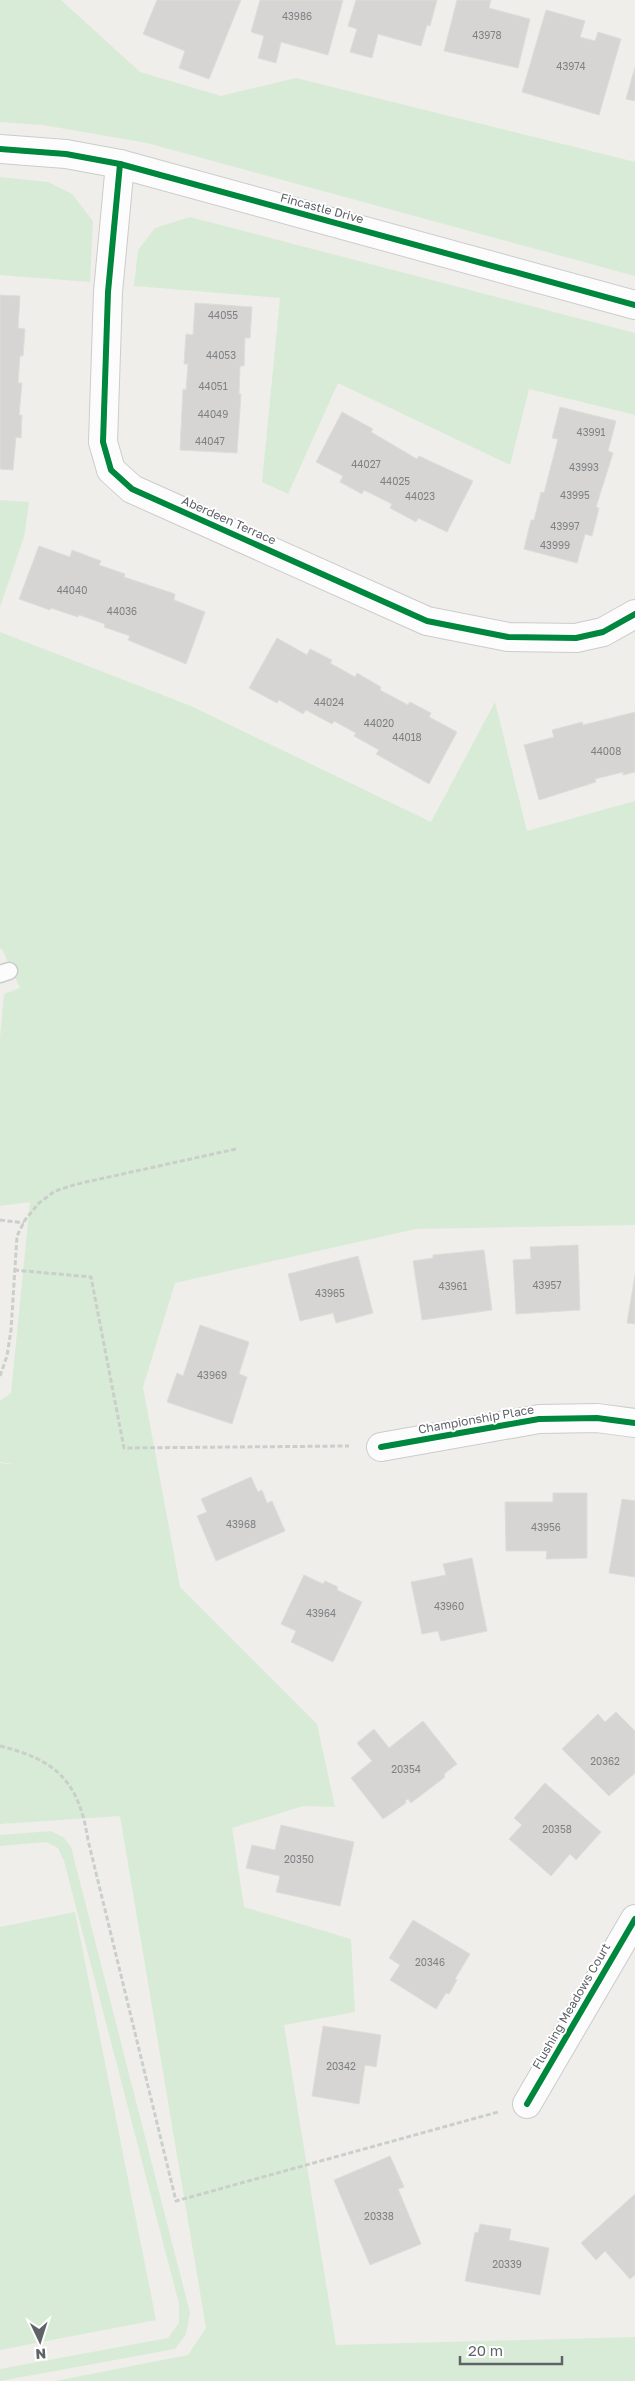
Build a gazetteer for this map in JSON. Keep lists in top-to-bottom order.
{
  "streets": {
    "street": [
      "Fincastle Drive",
      "Aberdeen Terrace",
      "Championship Place",
      "Flushing Meadows Court"
    ]
  },
  "crossings": [
    ["Fincastle Drive", "Aberdeen Terrace"]
  ],
  "house_numbers": [
    "43986",
    "43978",
    "43974",
    "44055",
    "44053",
    "44051",
    "44049",
    "43991",
    "44047",
    "44027",
    "43993",
    "44025",
    "43995",
    "44023",
    "43997",
    "43999",
    "44040",
    "44036",
    "44024",
    "44020",
    "44018",
    "44008",
    "43957",
    "43961",
    "43965",
    "43969",
    "43968",
    "43956",
    "43960",
    "43964",
    "20362",
    "20354",
    "20358",
    "20350",
    "20346",
    "20342",
    "20338",
    "20339"
  ],
  "scale_bar": "20 m",
  "north": "bottom"
}
